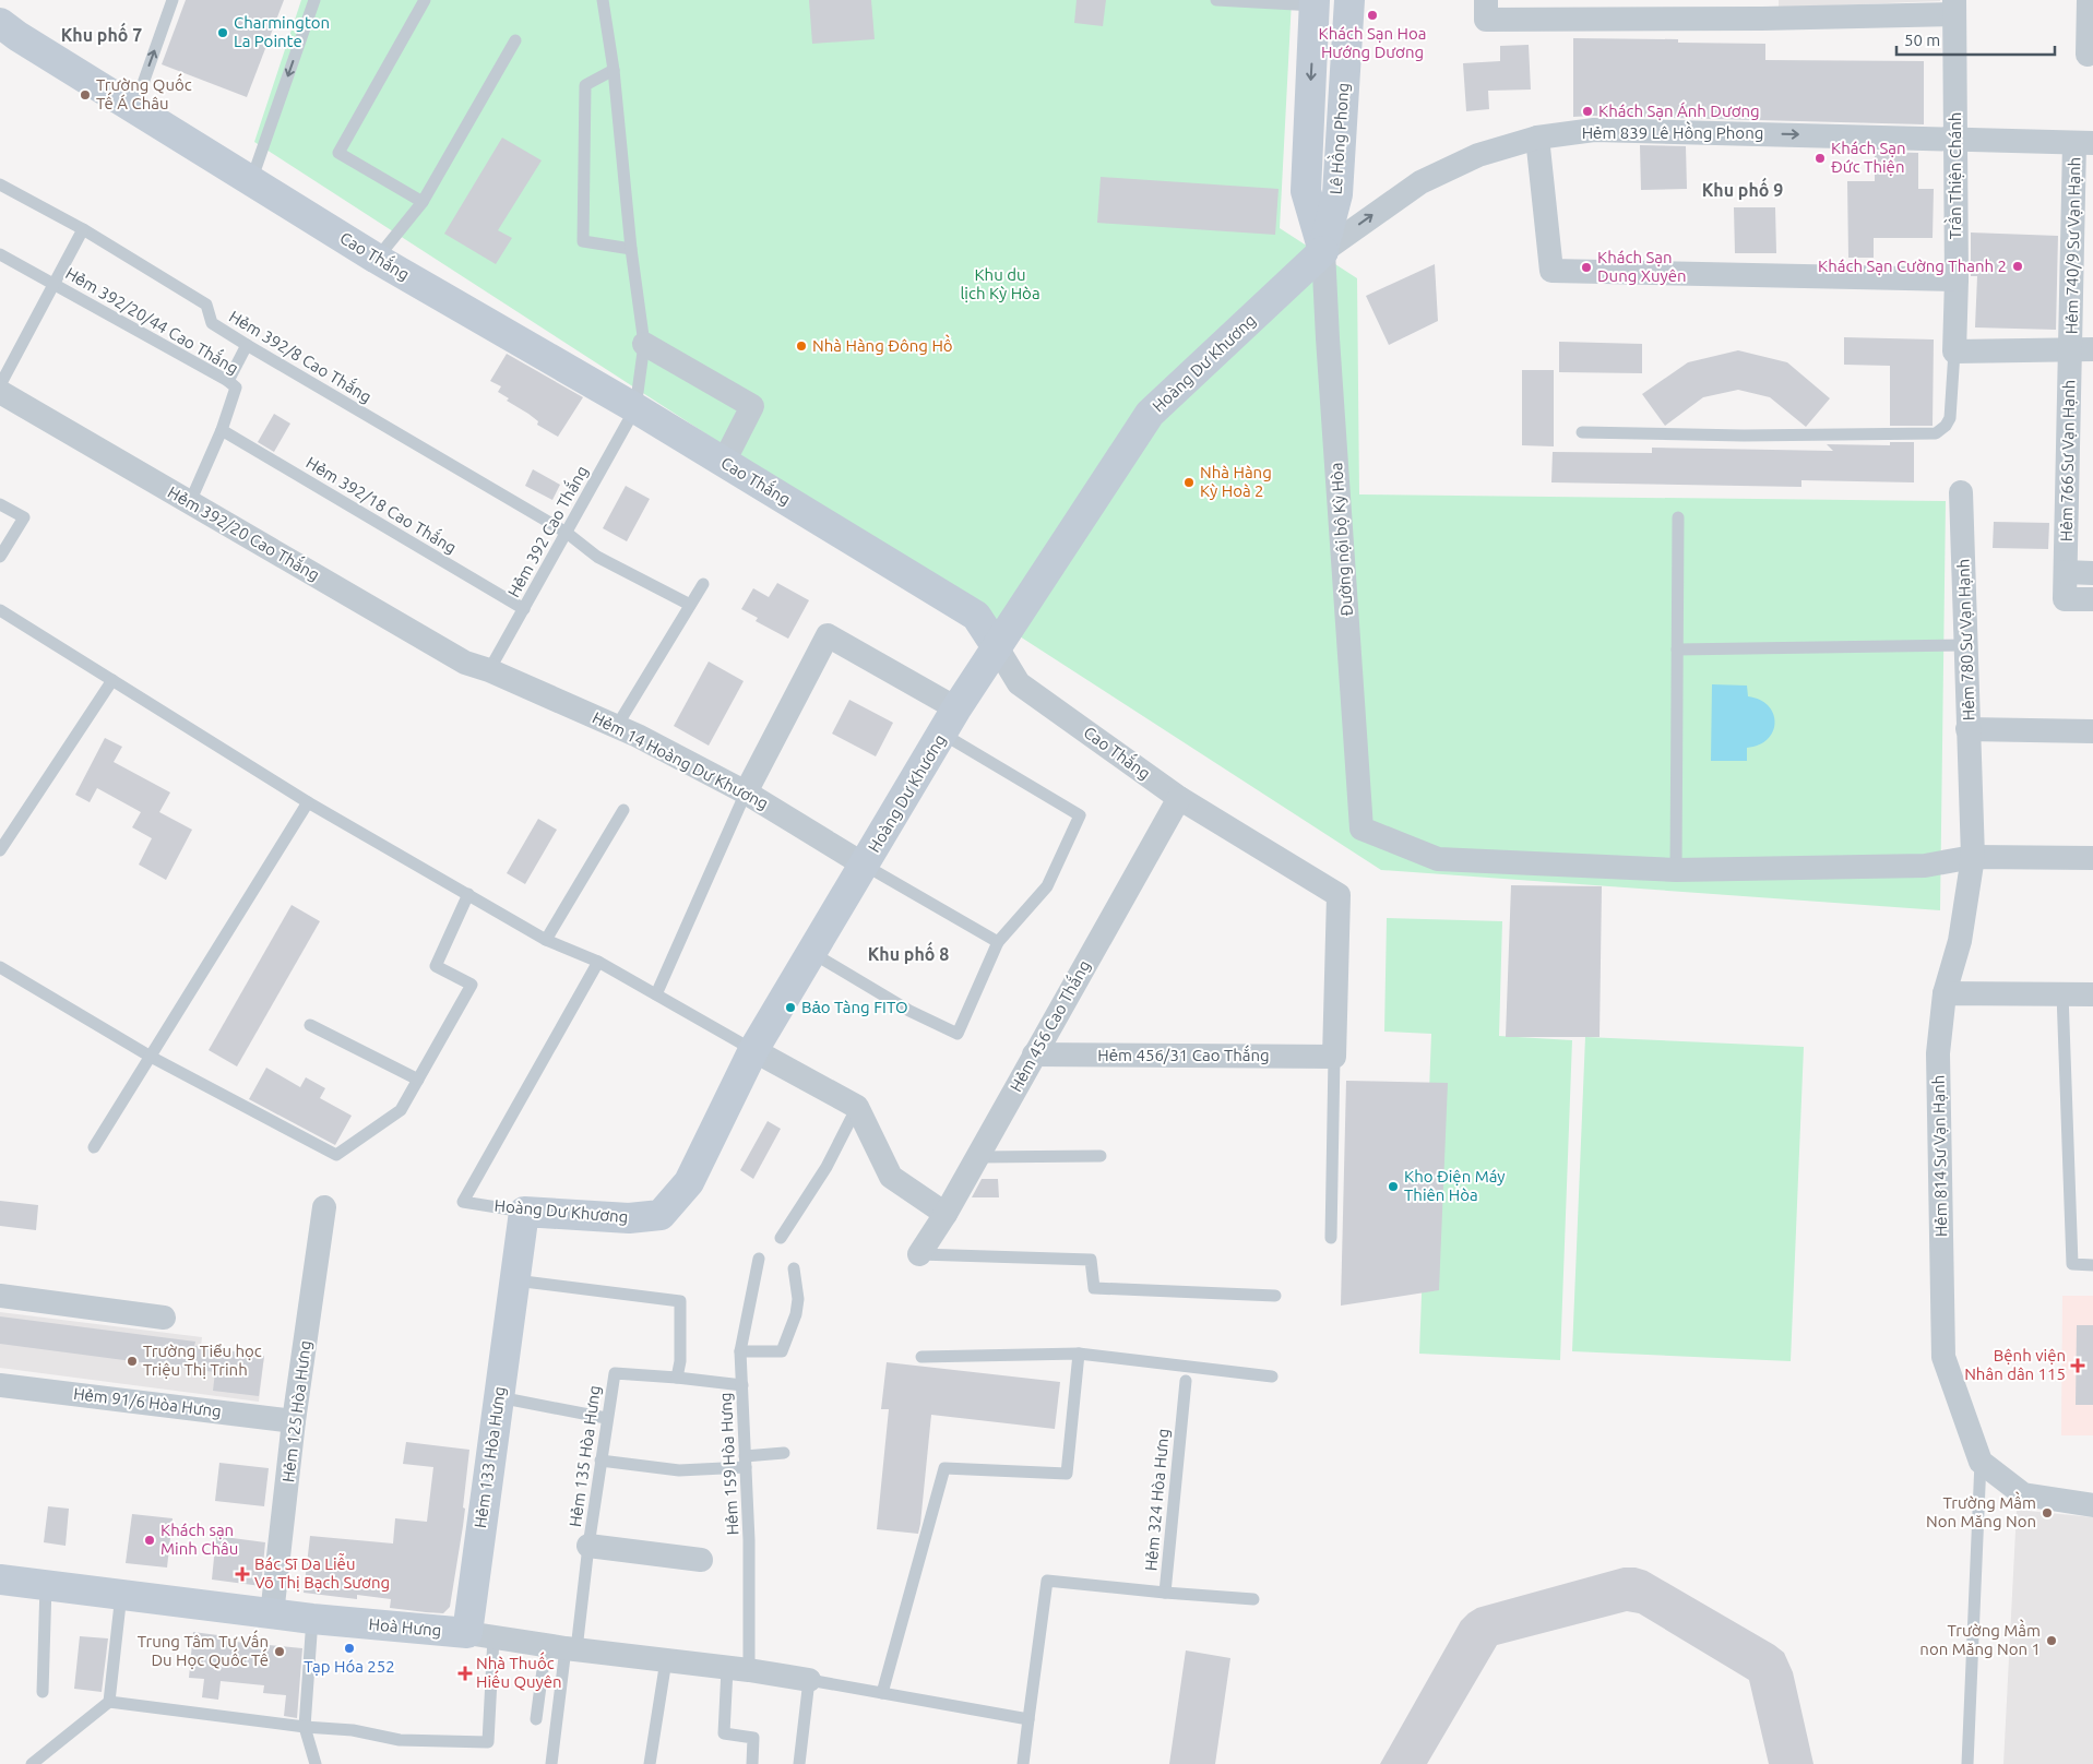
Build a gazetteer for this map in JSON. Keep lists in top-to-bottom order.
{
  "streets": {
    "street": [
      "Hẻm 839 Lê Hồng Phong",
      "Lê Hồng Phong",
      "Trần Thiện Chánh",
      "Hẻm 740/9 Sư Vạn Hạnh",
      "Cao Thắng",
      "Hoàng Dư Khương",
      "Hẻm 766 Sư Vạn Hạnh",
      "Hẻm 392/20 Cao Thắng",
      "Đường nội bộ Kỳ Hòa",
      "Hẻm 780 Sư Vạn Hạnh",
      "Hẻm 14 Hoàng Dư Khương",
      "Hẻm 456 Cao Thắng",
      "Hẻm 456/31 Cao Thắng",
      "Hẻm 814 Sư Vạn Hạnh",
      "Hẻm 91/6 Hòa Hưng",
      "Hẻm 125 Hòa Hưng",
      "Hẻm 133 Hòa Hưng",
      "Hoà Hưng"
    ],
    "lane": [
      "Hẻm 392/20/44 Cao Thắng",
      "Hẻm 392/8 Cao Thắng",
      "Hẻm 392/18 Cao Thắng",
      "Hẻm 392 Cao Thắng",
      "Hẻm 135 Hòa Hưng",
      "Hẻm 159 Hòa Hưng",
      "Hẻm 324 Hòa Hưng"
    ]
  },
  "crossings": [
    ["Hẻm 839 Lê Hồng Phong", "Lê Hồng Phong"],
    ["Hẻm 839 Lê Hồng Phong", "Trần Thiện Chánh"],
    ["Hẻm 839 Lê Hồng Phong", "Hẻm 740/9 Sư Vạn Hạnh"],
    ["Hẻm 839 Lê Hồng Phong", "Hoàng Dư Khương"],
    ["Hẻm 839 Lê Hồng Phong", "Đường nội bộ Kỳ Hòa"],
    ["Lê Hồng Phong", "Hoàng Dư Khương"],
    ["Lê Hồng Phong", "Đường nội bộ Kỳ Hòa"],
    ["Hẻm 740/9 Sư Vạn Hạnh", "Hẻm 766 Sư Vạn Hạnh"],
    ["Cao Thắng", "Hoàng Dư Khương"],
    ["Cao Thắng", "Hẻm 392 Cao Thắng"],
    ["Cao Thắng", "Hẻm 456 Cao Thắng"],
    ["Cao Thắng", "Hẻm 456/31 Cao Thắng"],
    ["Hẻm 392/20/44 Cao Thắng", "Hẻm 392/18 Cao Thắng"],
    ["Hẻm 392/20/44 Cao Thắng", "Hẻm 392/20 Cao Thắng"],
    ["Hẻm 392/8 Cao Thắng", "Hẻm 392 Cao Thắng"],
    ["Hoàng Dư Khương", "Đường nội bộ Kỳ Hòa"],
    ["Hoàng Dư Khương", "Hẻm 14 Hoàng Dư Khương"],
    ["Hoàng Dư Khương", "Hẻm 133 Hòa Hưng"],
    ["Hẻm 392/18 Cao Thắng", "Hẻm 392 Cao Thắng"],
    ["Hẻm 392 Cao Thắng", "Hẻm 392/20 Cao Thắng"],
    ["Hẻm 392 Cao Thắng", "Hẻm 14 Hoàng Dư Khương"],
    ["Hẻm 392/20 Cao Thắng", "Hẻm 14 Hoàng Dư Khương"],
    ["Hẻm 780 Sư Vạn Hạnh", "Hẻm 814 Sư Vạn Hạnh"],
    ["Hẻm 456 Cao Thắng", "Hẻm 456/31 Cao Thắng"],
    ["Hẻm 91/6 Hòa Hưng", "Hẻm 125 Hòa Hưng"],
    ["Hẻm 125 Hòa Hưng", "Hoà Hưng"],
    ["Hẻm 135 Hòa Hưng", "Hoà Hưng"],
    ["Hẻm 133 Hòa Hưng", "Hoà Hưng"],
    ["Hẻm 159 Hòa Hưng", "Hoà Hưng"]
  ],
  "districts": ["Khu phố 7", "Khu phố 9", "Khu phố 8"],
  "parks": ["Khu du lịch Kỳ Hòa"],
  "places": {
    "other": [
      "Khách Sạn Hoa Hướng Dương",
      "Charmington La Pointe",
      "Trường Quốc Tế Á Châu",
      "Khách Sạn Ánh Dương",
      "Khách Sạn Đức Thiện",
      "Khách Sạn Cường Thanh 2",
      "Khách Sạn Dung Xuyên",
      "Nhà Hàng Đông Hồ",
      "Nhà Hàng Kỳ Hoà 2",
      "Bảo Tàng FITO",
      "Kho Điện Máy Thiên Hòa",
      "Trường Tiểu học Triệu Thị Trinh",
      "Trường Mầm Non Măng Non",
      "Khách sạn Minh Châu",
      "Trường Mầm non Măng Non 1",
      "Tạp Hóa 252",
      "Trung Tâm Tư Vấn Du Học Quốc Tế"
    ],
    "health": ["Bệnh viện Nhân dân 115", "Bác Sĩ Da Liễu Võ Thị Bạch Sương", "Nhà Thuốc Hiếu Quyên"]
  },
  "scale_bar": "50 m"
}
